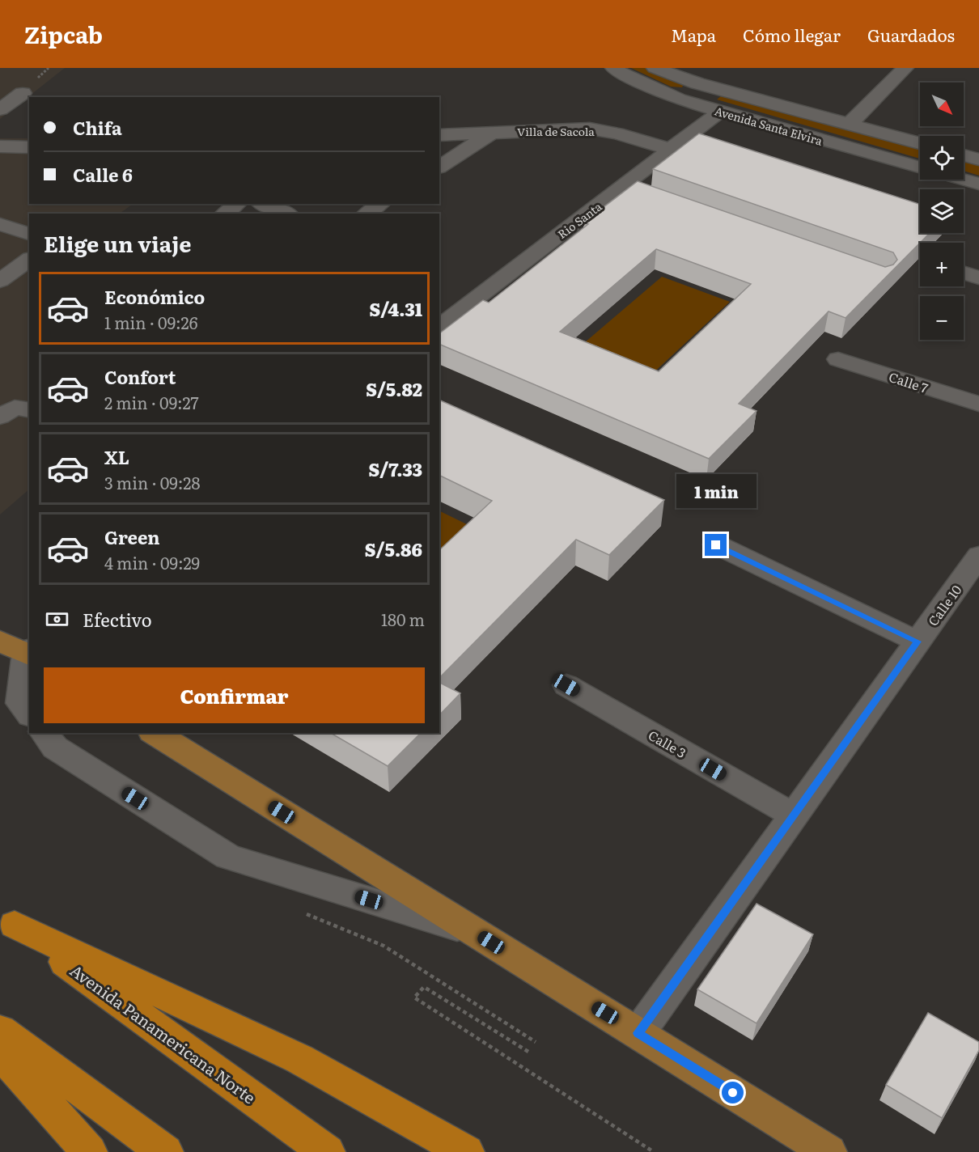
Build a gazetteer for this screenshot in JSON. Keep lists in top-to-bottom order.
{
  "streets": {
    "highway": ["Avenida Panamericana Norte"],
    "street": [
      "Avenida Santa Elvira",
      "Villa de Sacola",
      "Rio Santa",
      "Calle 7",
      "Calle 10",
      "Calle 3"
    ]
  },
  "crossings": [
    ["Avenida Santa Elvira", "Rio Santa"],
    ["Villa de Sacola", "Rio Santa"],
    ["Calle 10", "Calle 3"]
  ],
  "north": "bottom right",
  "page": {
    "header": "Zipcab",
    "nav": ["Mapa", "Cómo llegar", "Guardados"],
    "map_buttons": ["+", "−"],
    "banner": ["Chifa", "Calle 6"],
    "heading": "Elige un viaje",
    "list": [
      {
        "name": "Económico",
        "note": "1 min · 09:26",
        "value": "S/4.31"
      },
      {
        "name": "Confort",
        "note": "2 min · 09:27",
        "value": "S/5.82"
      },
      {
        "name": "XL",
        "note": "3 min · 09:28",
        "value": "S/7.33"
      },
      {
        "name": "Green",
        "note": "4 min · 09:29",
        "value": "S/5.86"
      }
    ],
    "bubble": "1 min",
    "pay": ["Efectivo", "180 m"],
    "buttons": "Confirmar"
  }
}
